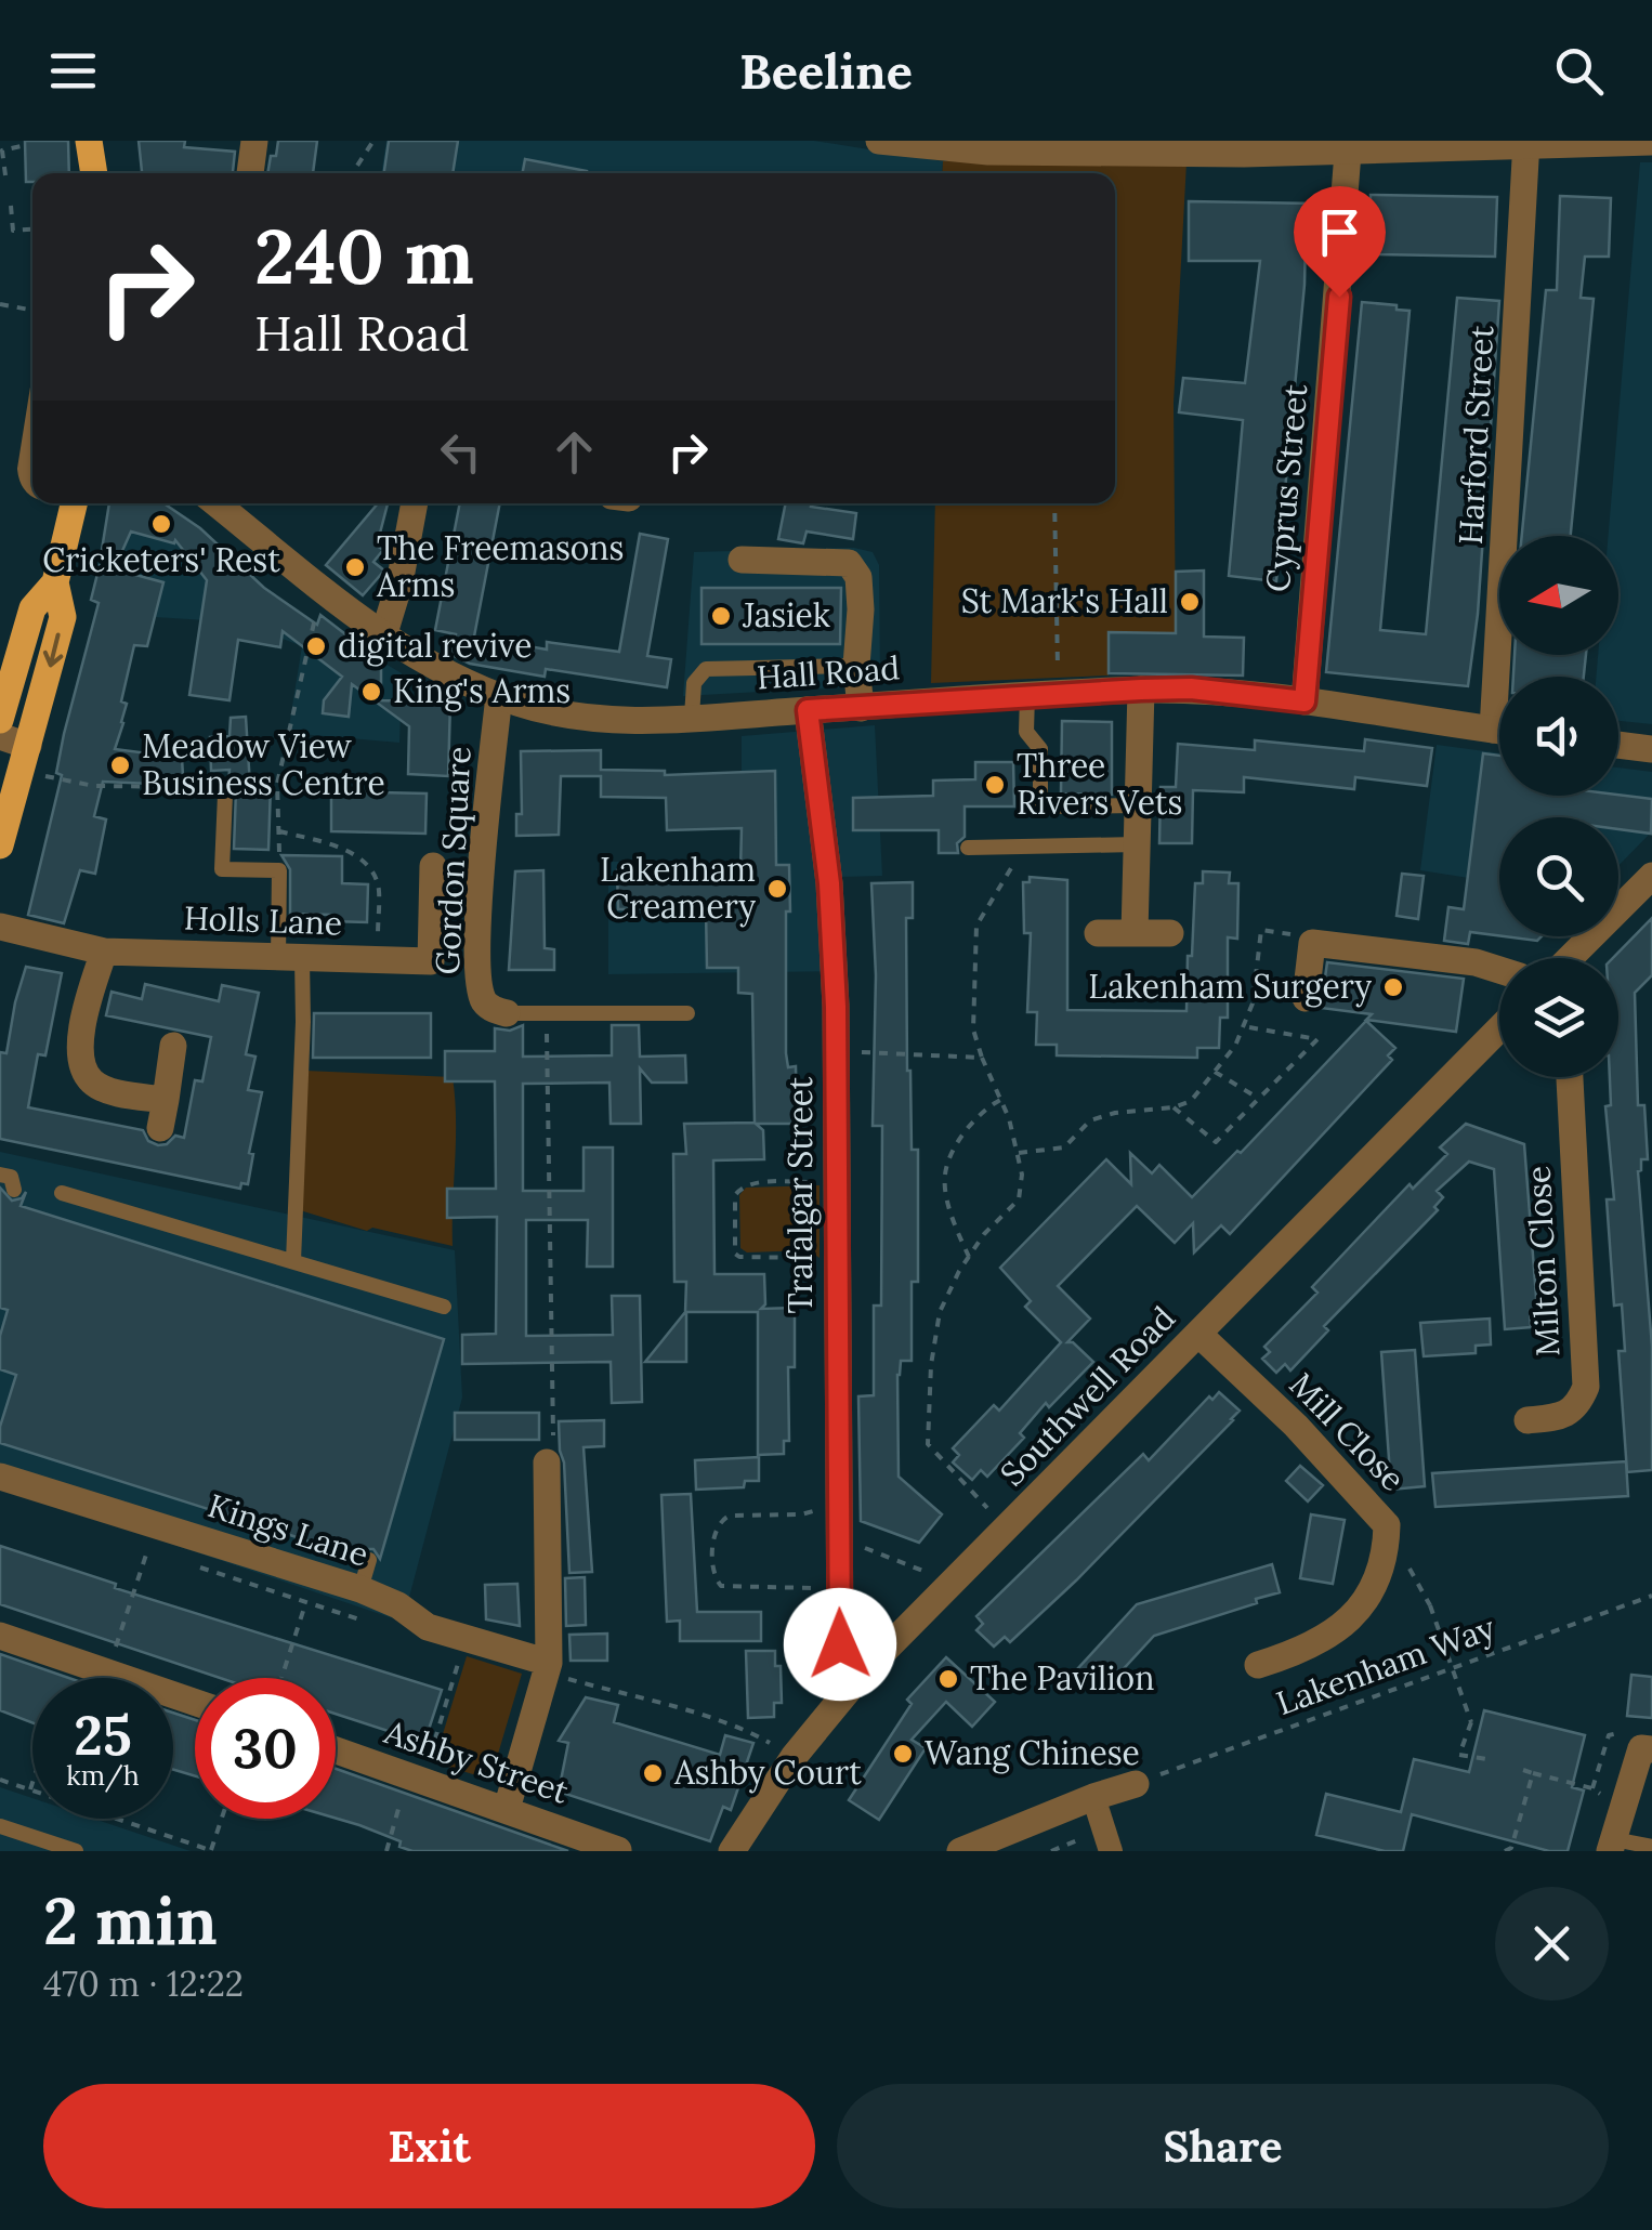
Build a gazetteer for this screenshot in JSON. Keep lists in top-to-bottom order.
{
  "streets": {
    "street": [
      "Harford Street",
      "Cyprus Street",
      "Hall Road",
      "Gordon Square",
      "Holls Lane",
      "Trafalgar Street",
      "Milton Close",
      "Southwell Road",
      "Mill Close",
      "Kings Lane",
      "Ashby Street"
    ],
    "path": ["Lakenham Way"]
  },
  "crossings": [
    ["Cyprus Street", "Hall Road"],
    ["Hall Road", "Gordon Square"],
    ["Hall Road", "Trafalgar Street"],
    ["Trafalgar Street", "Southwell Road"],
    ["Southwell Road", "Mill Close"]
  ],
  "places": [
    "Cricketers' Rest",
    "The Freemasons Arms",
    "St Mark's Hall",
    "Jasiek",
    "digital revive",
    "King's Arms",
    "Meadow View Business Centre",
    "Three Rivers Vets",
    "Lakenham Creamery",
    "Lakenham Surgery",
    "The Pavilion",
    "Wang Chinese",
    "Ashby Court"
  ],
  "north": "left",
  "page": {
    "header": "Beeline",
    "turn": ["240 m", "Hall Road"],
    "speed": "25 km/h",
    "limit": "30",
    "heading": ["2 min", "470 m · 12:22"],
    "buttons": ["Exit", "Share"]
  }
}
